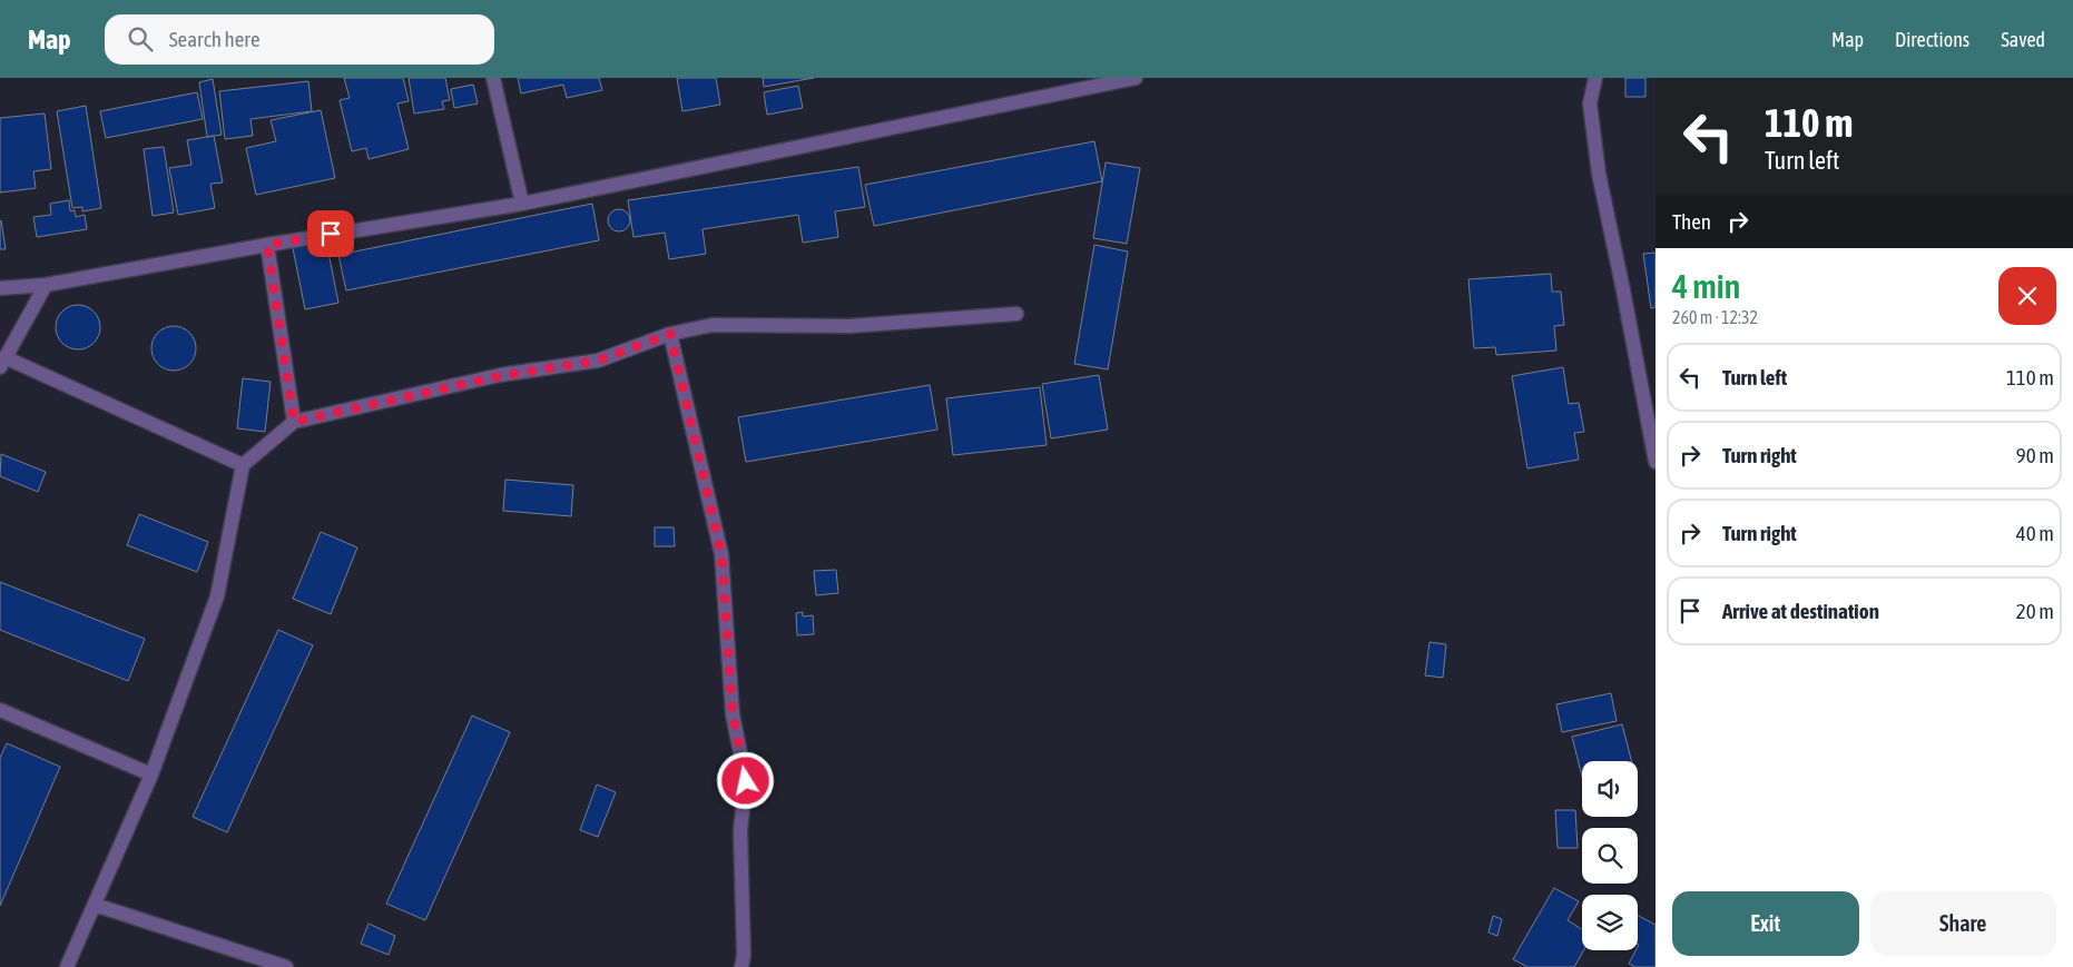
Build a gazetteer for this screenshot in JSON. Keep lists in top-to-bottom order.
{
  "page": {
    "header": "Map",
    "search": "Search here",
    "nav": ["Map", "Directions", "Saved"],
    "turn": ["110 m", "Turn left"],
    "then": "Then",
    "heading": ["4 min", "260 m · 12:32"],
    "list": [
      {
        "name": "Turn left",
        "value": "110 m"
      },
      {
        "name": "Turn right",
        "value": "90 m"
      },
      {
        "name": "Turn right",
        "value": "40 m"
      },
      {
        "name": "Arrive at destination",
        "value": "20 m"
      }
    ],
    "buttons": ["Exit", "Share"]
  }
}
